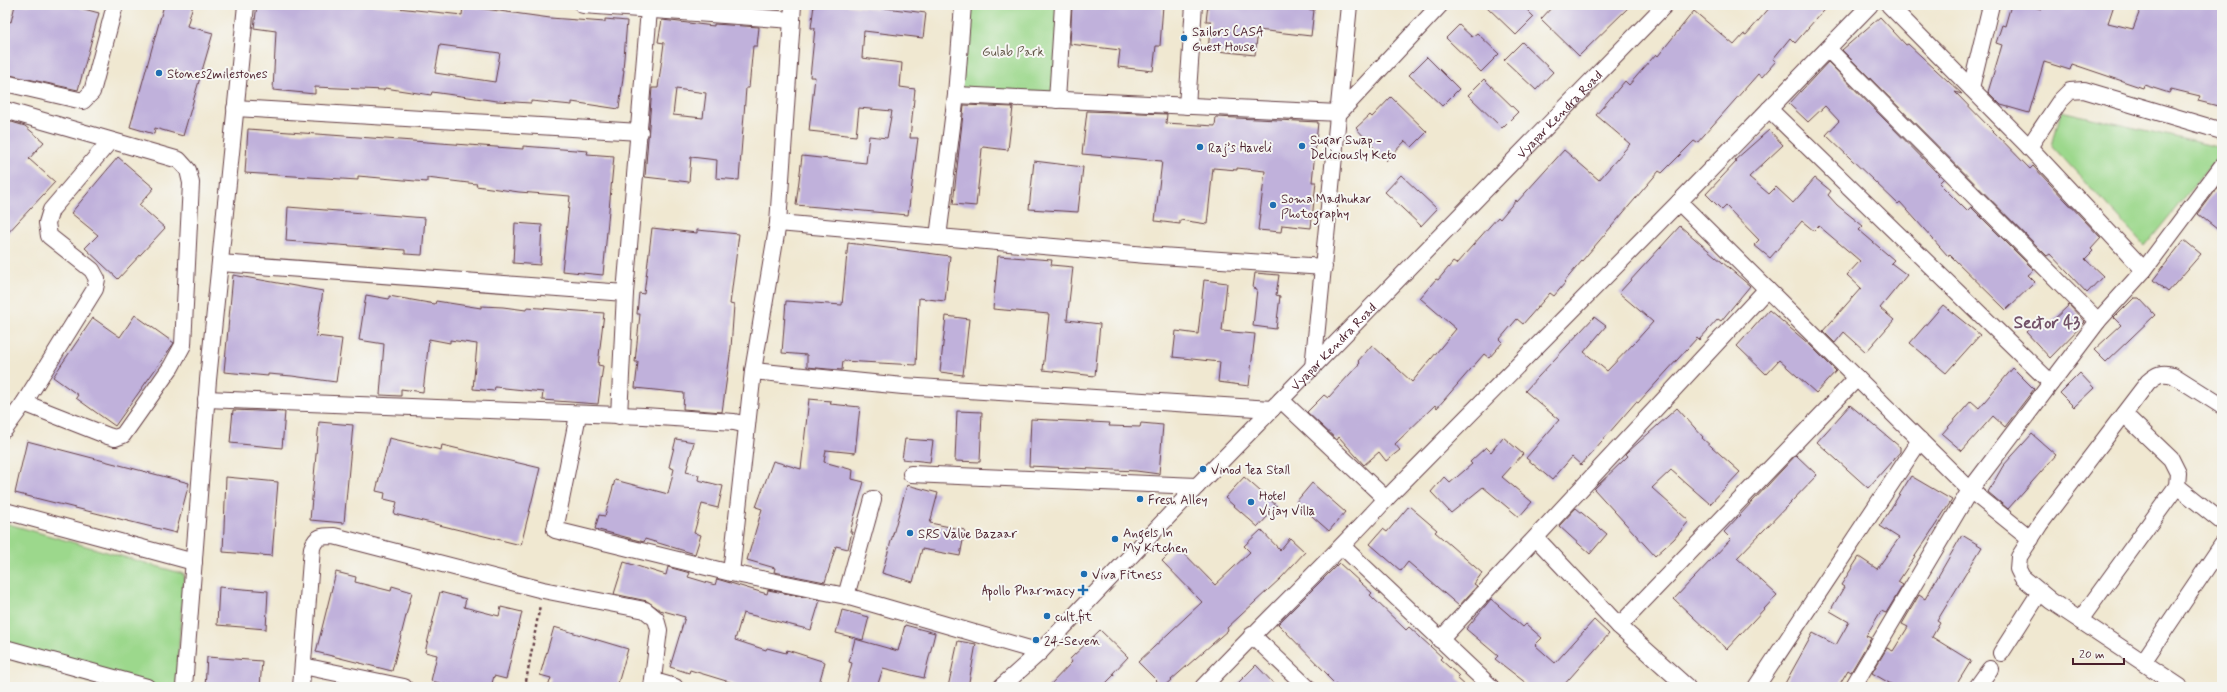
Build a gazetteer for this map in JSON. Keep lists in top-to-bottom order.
{
  "streets": {
    "street": ["Vyapar Kendra Road"]
  },
  "districts": ["Sector 43"],
  "parks": ["Gulab Park"],
  "places": {
    "other": [
      "Sailors CASA Guest House",
      "Stones2milestones",
      "Sugar Swap - Deliciously Keto",
      "Raj’s Haveli",
      "Soma Madhukar Photography",
      "Vinod Tea Stall",
      "Fresh Alley",
      "Hotel Vijay Villa",
      "SRS Value Bazaar",
      "Angels In My Kitchen",
      "Viva Fitness",
      "cult.fit",
      "24-Seven"
    ],
    "health": ["Apollo Pharmacy"]
  },
  "scale_bar": "20 m"
}
